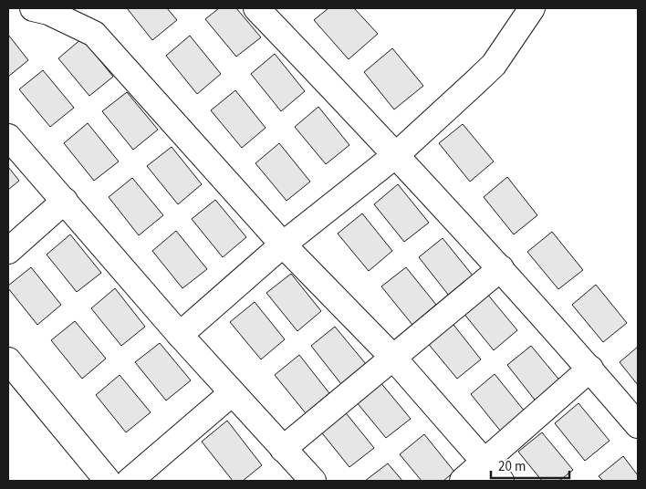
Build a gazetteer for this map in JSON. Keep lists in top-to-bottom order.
{
  "scale_bar": "20 m"
}
